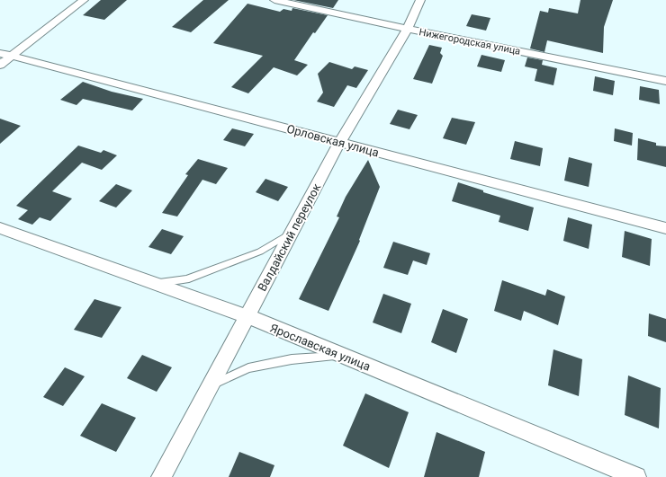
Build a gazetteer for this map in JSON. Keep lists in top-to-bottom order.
{
  "streets": {
    "street": [
      "Нижегородская улица",
      "Орловская улица",
      "Валдайский переулок",
      "Ярославская улица"
    ]
  },
  "crossings": [
    ["Нижегородская улица", "Валдайский переулок"],
    ["Орловская улица", "Валдайский переулок"],
    ["Валдайский переулок", "Ярославская улица"]
  ]
}
